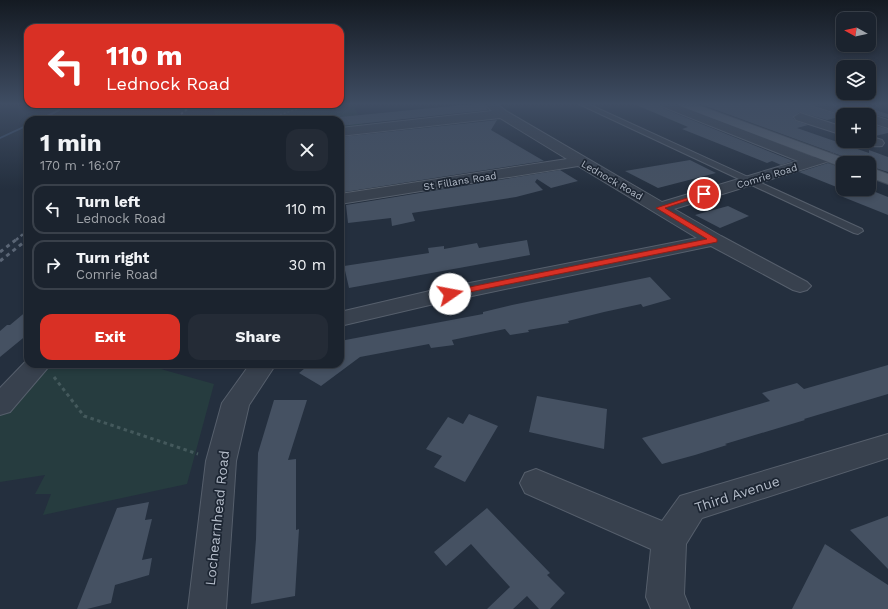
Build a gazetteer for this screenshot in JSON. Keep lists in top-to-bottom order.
{
  "streets": {
    "street": [
      "Comrie Road",
      "Lednock Road",
      "St Fillans Road",
      "Third Avenue",
      "Lochearnhead Road"
    ]
  },
  "crossings": [
    ["Comrie Road", "Lednock Road"],
    ["Lednock Road", "St Fillans Road"]
  ],
  "north": "left",
  "page": {
    "map_buttons": ["+", "−"],
    "turn": ["110 m", "Lednock Road"],
    "heading": ["1 min", "170 m · 16:07"],
    "list": [
      {
        "name": "Turn left",
        "note": "Lednock Road",
        "value": "110 m"
      },
      {
        "name": "Turn right",
        "note": "Comrie Road",
        "value": "30 m"
      }
    ],
    "buttons": ["Exit", "Share"]
  }
}
